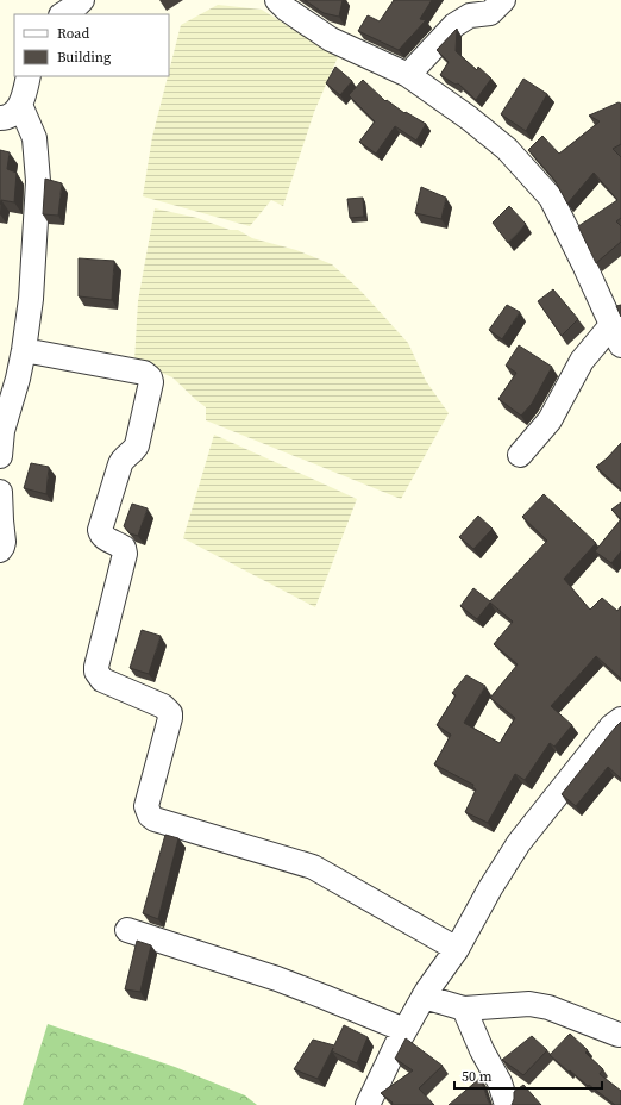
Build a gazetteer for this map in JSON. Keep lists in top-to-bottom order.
{
  "legend": ["Road", "Building"],
  "scale_bar": "50 m"
}
